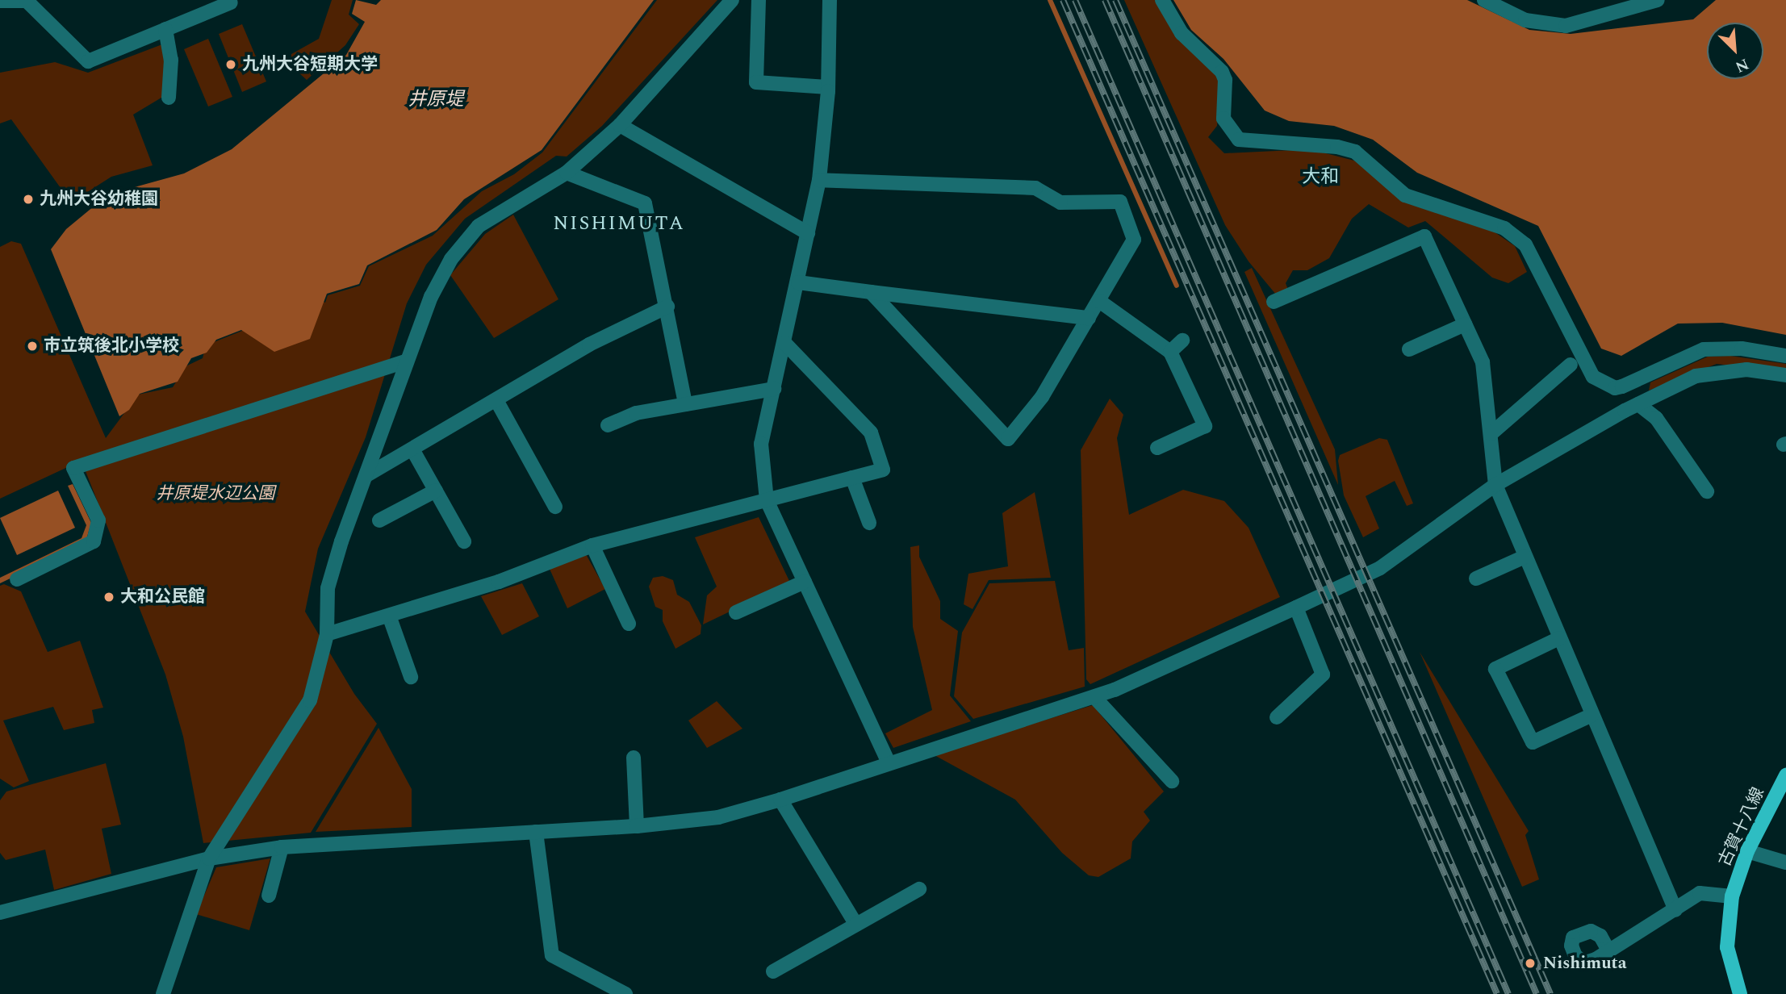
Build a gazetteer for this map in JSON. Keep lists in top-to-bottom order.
{
  "streets": {
    "main road": ["古賀十八線"]
  },
  "districts": ["大和", "NISHIMUTA"],
  "water": ["井原堤"],
  "parks": ["井原堤水辺公園"],
  "places": [
    "九州大谷短期大学",
    "九州大谷幼稚園",
    "市立筑後北小学校",
    "大和公民館",
    "Nishimuta"
  ],
  "north": "bottom right"
}
